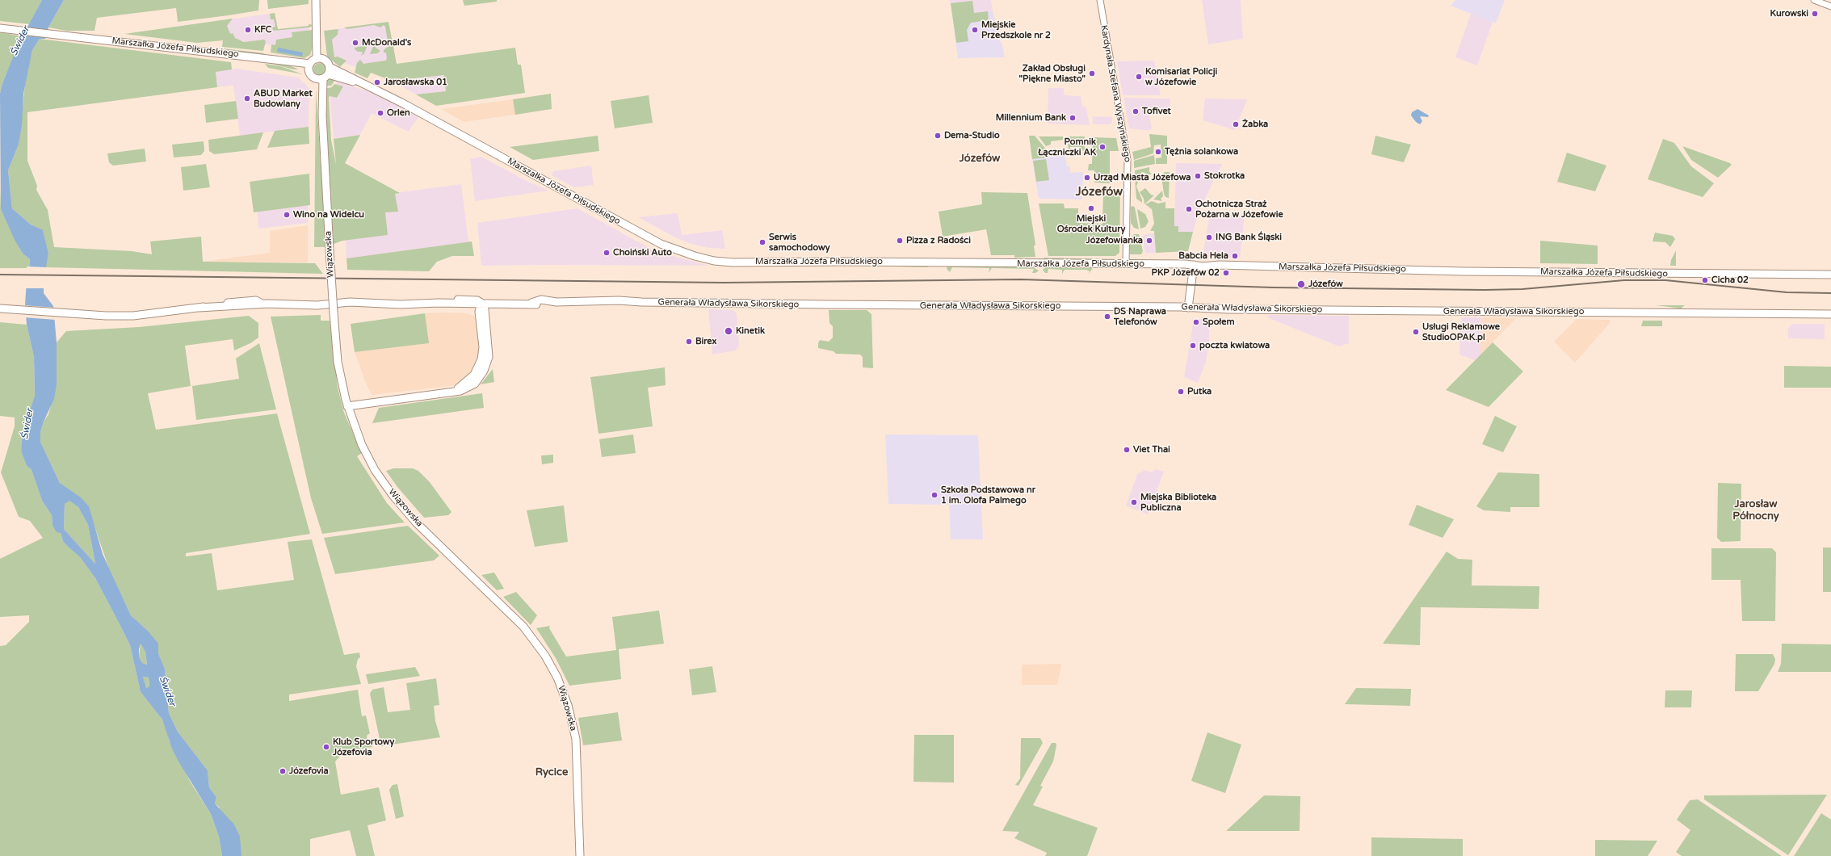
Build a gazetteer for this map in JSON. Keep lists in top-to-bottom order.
{
  "streets": {
    "main road": ["Marszałka Józefa Piłsudskiego", "Wiązowska", "Generała Władysława Sikorskiego"],
    "street": ["Kardynała Stefana Wyszyńskiego"]
  },
  "crossings": [
    ["Marszałka Józefa Piłsudskiego", "Kardynała Stefana Wyszyńskiego"],
    ["Marszałka Józefa Piłsudskiego", "Wiązowska"]
  ],
  "districts": [
    "Józefów",
    "Józefów",
    "Jarosław Północny",
    "Rycice"
  ],
  "water": ["Świder"],
  "places": [
    "Kurowski",
    "KFC",
    "Miejskie Przedszkole nr 2",
    "McDonald's",
    "Zakład Obsługi \"Piękne Miasto\"",
    "Komisariat Policji w Józefowie",
    "Jarosławska 01",
    "ABUD Market Budowlany",
    "Tofivet",
    "Orlen",
    "Millennium Bank",
    "Żabka",
    "Dema-Studio",
    "Pomnik Łączniczki AK",
    "Tężnia solankowa",
    "Stokrotka",
    "Urząd Miasta Józefowa",
    "Miejski Ośrodek Kultury",
    "Ochotnicza Straż Pożarna w Józefowie",
    "Wino na Widelcu",
    "ING Bank Śląski",
    "Pizza z Radości",
    "Józefowianka",
    "Serwis samochodowy",
    "Choiński Auto",
    "Babcia Hela",
    "PKP Józefów 02",
    "Cicha 02",
    "Józefów",
    "DS Naprawa Telefonów",
    "Społem",
    "Kinetik",
    "Usługi Reklamowe StudioOPAK.pl",
    "Birex",
    "poczta kwiatowa",
    "Putka",
    "Viet Thai",
    "Szkoła Podstawowa nr 1 im. Olofa Palmego",
    "Miejska Biblioteka Publiczna",
    "Klub Sportowy Józefovia",
    "Józefovia"
  ]
}
